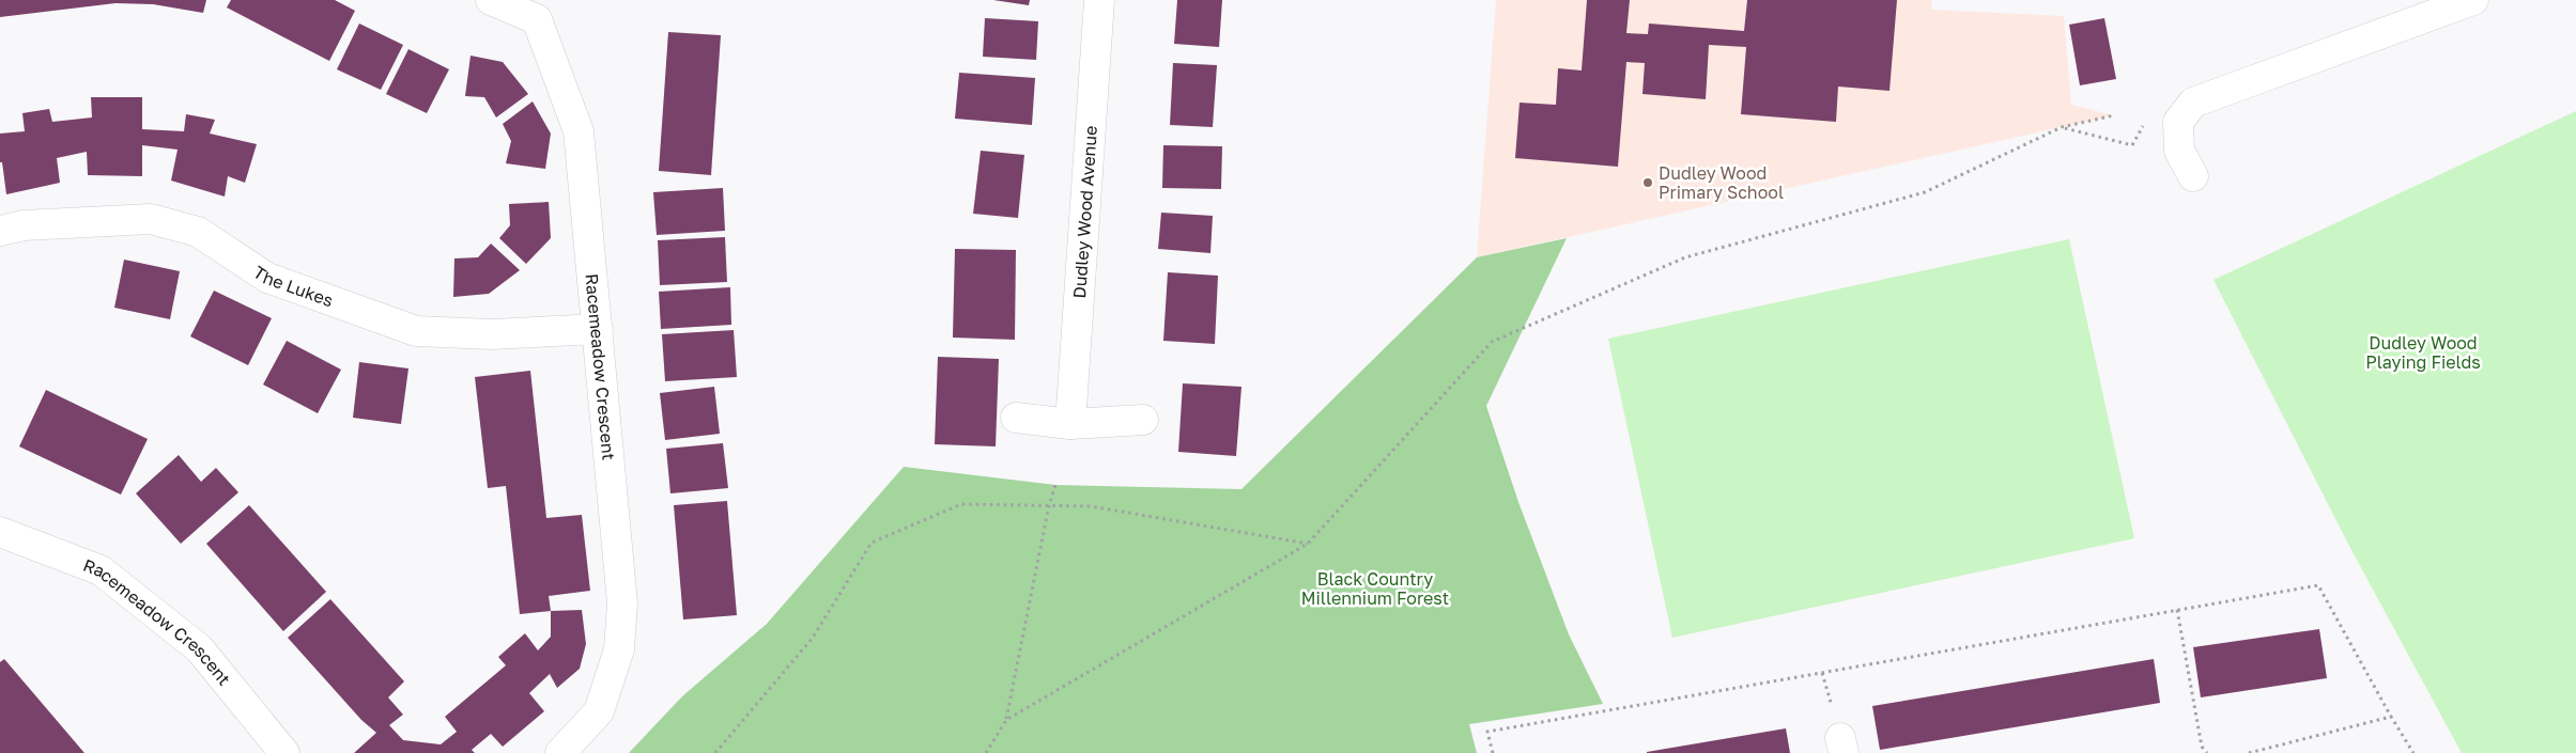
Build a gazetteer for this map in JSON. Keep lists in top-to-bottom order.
{
  "streets": {
    "street": ["Dudley Wood Avenue", "The Lukes", "Racemeadow Crescent"]
  },
  "crossings": [
    ["The Lukes", "Racemeadow Crescent"]
  ],
  "parks": ["Dudley Wood Playing Fields", "Black Country Millennium Forest"],
  "places": ["Dudley Wood Primary School"]
}
